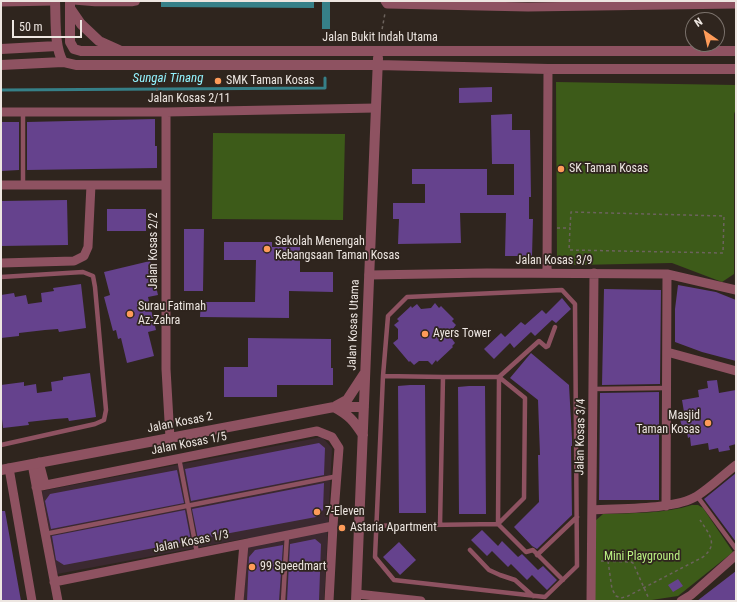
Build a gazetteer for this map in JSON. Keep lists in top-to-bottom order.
{
  "streets": {
    "street": [
      "Jalan Bukit Indah Utama",
      "Jalan Kosas 2/11",
      "Jalan Kosas 2/2",
      "Jalan Kosas 3/9",
      "Jalan Kosas Utama",
      "Jalan Kosas 2",
      "Jalan Kosas 3/4",
      "Jalan Kosas 1/5",
      "Jalan Kosas 1/3"
    ]
  },
  "crossings": [
    ["Jalan Bukit Indah Utama", "Jalan Kosas Utama"],
    ["Jalan Kosas 2/11", "Jalan Kosas 2/2"],
    ["Jalan Kosas 2/11", "Jalan Kosas Utama"],
    ["Jalan Kosas 2/2", "Jalan Kosas 2"],
    ["Jalan Kosas 3/9", "Jalan Kosas Utama"],
    ["Jalan Kosas 3/9", "Jalan Kosas 3/4"],
    ["Jalan Kosas Utama", "Jalan Kosas 2"]
  ],
  "water": ["Sungai Tinang"],
  "parks": ["Mini Playground"],
  "places": [
    "SMK Taman Kosas",
    "SK Taman Kosas",
    "Sekolah Menengah Kebangsaan Taman Kosas",
    "Surau Fatimah Az-Zahra",
    "Ayers Tower",
    "Masjid Taman Kosas",
    "7-Eleven",
    "Astaria Apartment",
    "99 Speedmart"
  ],
  "scale_bar": "50 m",
  "north": "top left"
}
